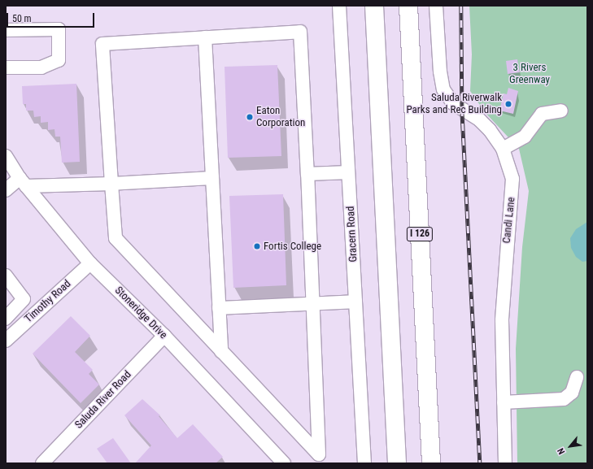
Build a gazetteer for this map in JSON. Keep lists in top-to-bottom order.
{
  "streets": {
    "highway": ["I 126"],
    "street": [
      "Candi Lane",
      "Gracern Road",
      "Timothy Road",
      "Stoneridge Drive",
      "Saluda River Road"
    ]
  },
  "crossings": [
    ["Timothy Road", "Stoneridge Drive"],
    ["Stoneridge Drive", "Saluda River Road"]
  ],
  "parks": ["3 Rivers Greenway"],
  "places": ["Saluda Riverwalk Parks and Rec Building", "Eaton Corporation", "Fortis College"],
  "scale_bar": "50 m",
  "north": "bottom left"
}
